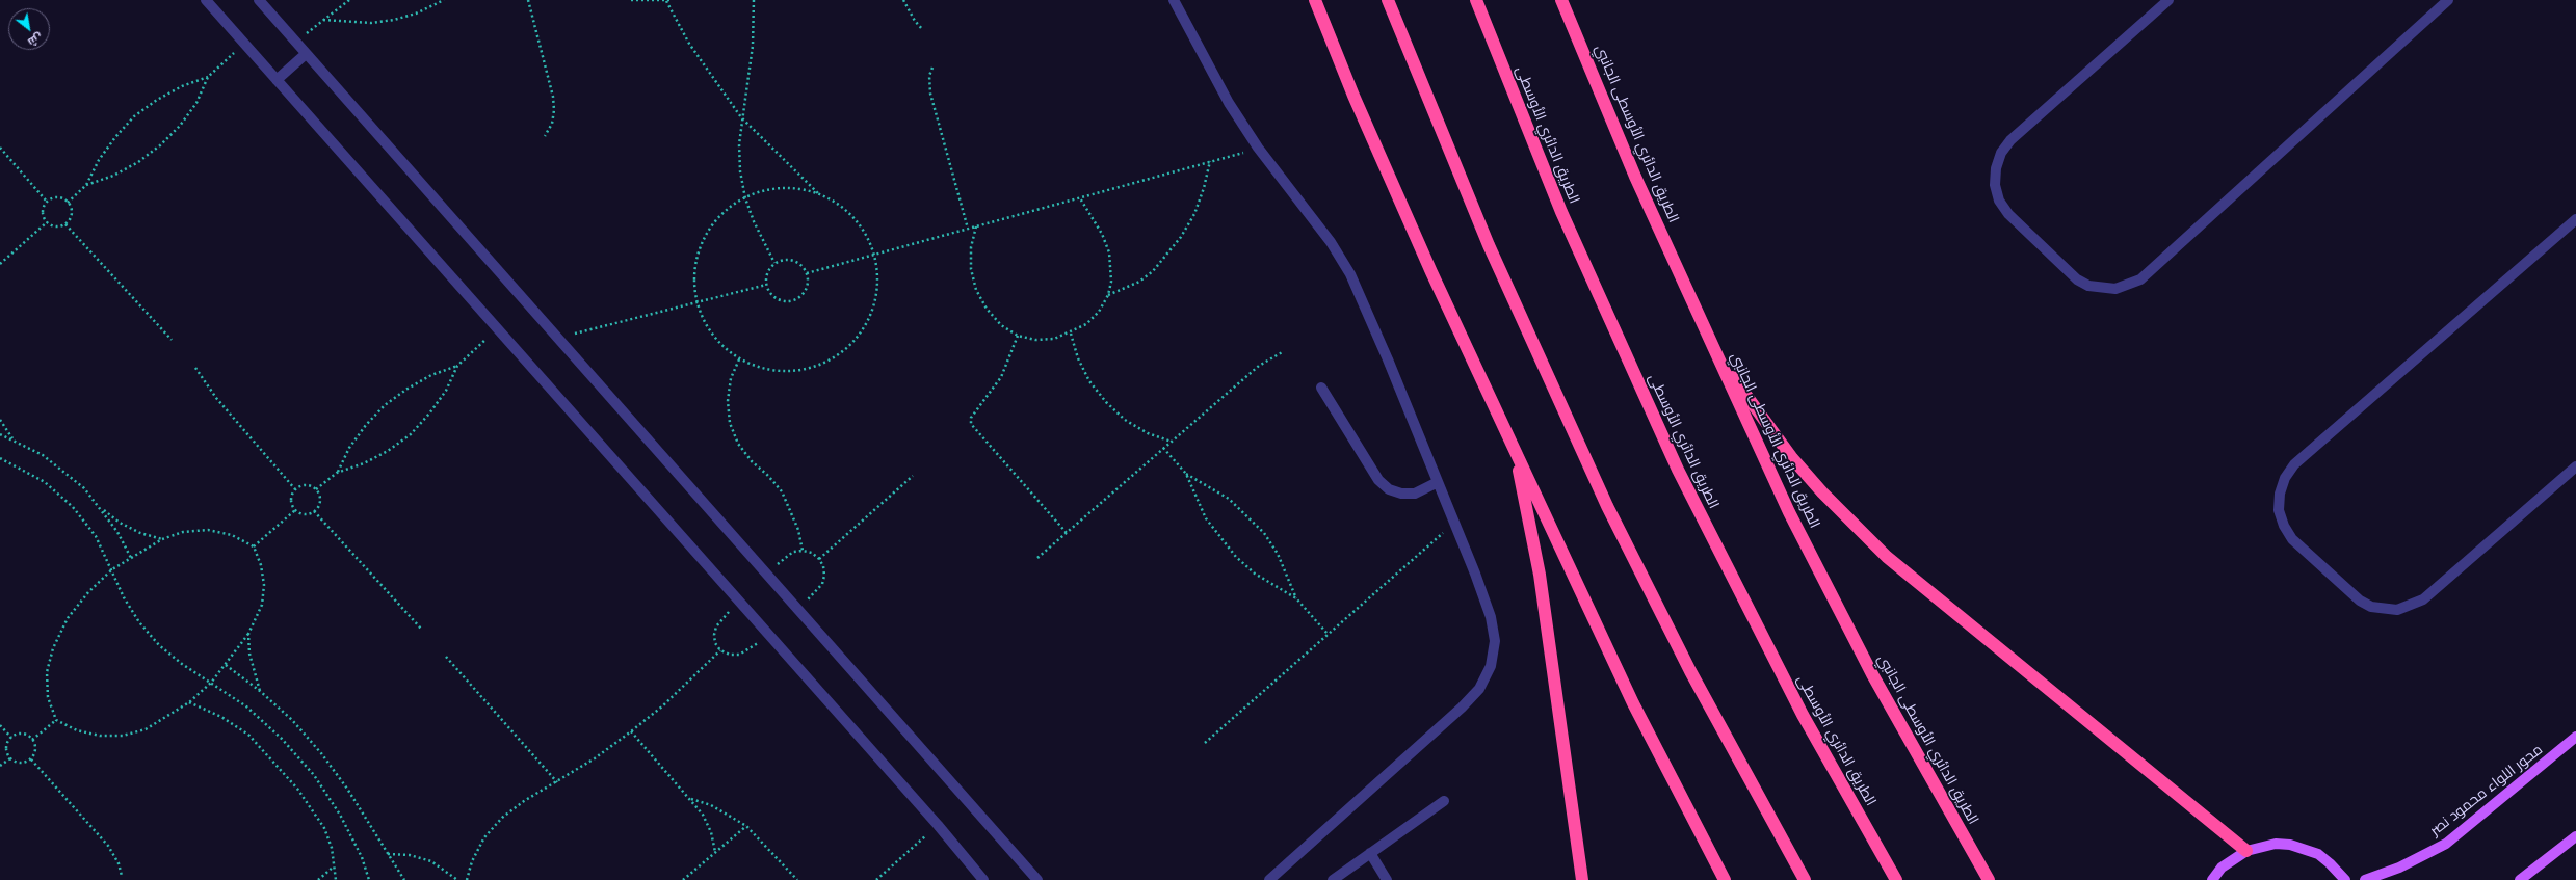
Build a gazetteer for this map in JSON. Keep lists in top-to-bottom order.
{
  "streets": {
    "highway": ["الطريق الدائري الأوسطى الجانبي", "الطريق الدائري الأوسطى"],
    "main road": ["محور اللواء محمود نصر"]
  },
  "north": "bottom right"
}
